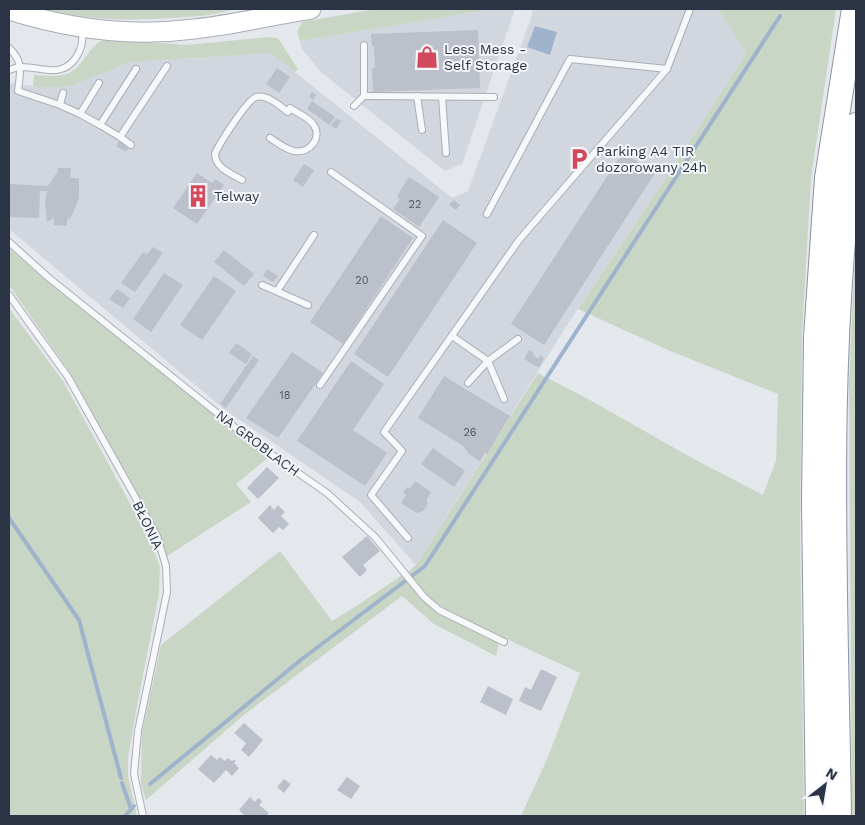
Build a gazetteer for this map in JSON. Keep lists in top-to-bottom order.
{
  "streets": {
    "lane": ["NA GROBLACH", "BŁONIA"]
  },
  "places": {
    "shop": ["Less Mess - Self Storage"],
    "parking": ["Parking A4 TIR dozorowany 24h"],
    "building": ["Telway"]
  },
  "house_numbers": [
    "22",
    "20",
    "18",
    "26"
  ],
  "north": "top right"
}
